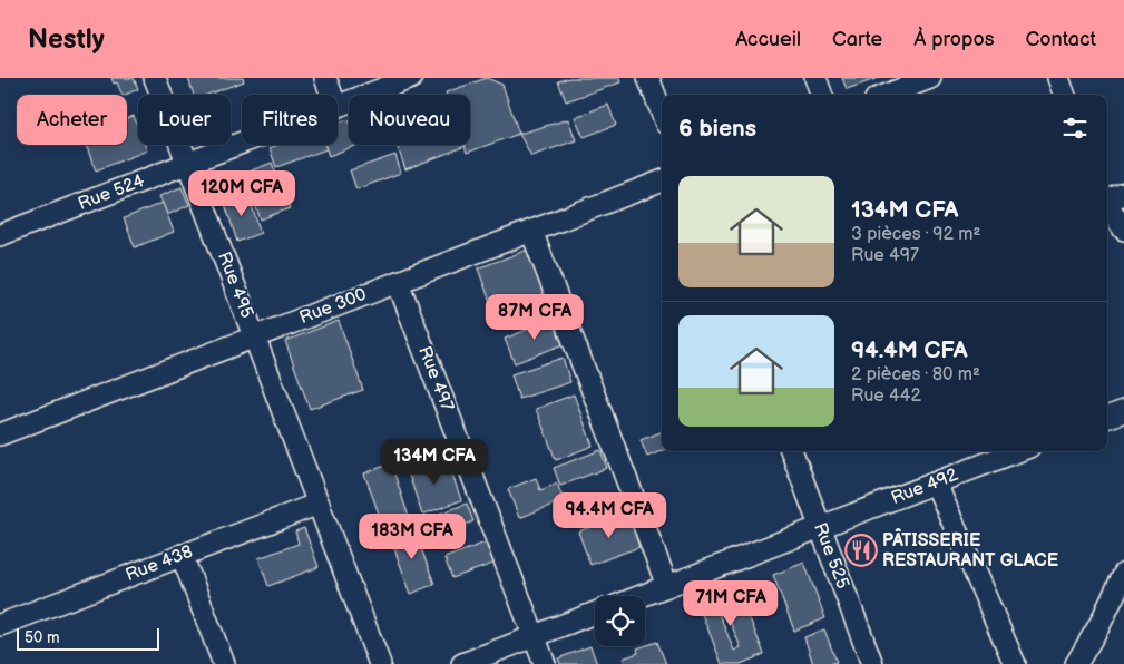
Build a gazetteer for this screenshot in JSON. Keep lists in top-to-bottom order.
{
  "streets": {
    "street": [
      "Rue 524",
      "Rue 495",
      "Rue 300",
      "Rue 497",
      "Rue 492",
      "Rue 525",
      "Rue 438"
    ]
  },
  "crossings": [
    ["Rue 524", "Rue 495"],
    ["Rue 495", "Rue 300"],
    ["Rue 495", "Rue 438"],
    ["Rue 300", "Rue 497"],
    ["Rue 492", "Rue 525"]
  ],
  "places": {
    "restaurant": ["PÂTISSERIE RESTAURANT GLACE"]
  },
  "scale_bar": "50 m",
  "page": {
    "header": "Nestly",
    "nav": [
      "Accueil",
      "Carte",
      "À propos",
      "Contact"
    ],
    "chip": [
      "Acheter",
      "Louer",
      "Filtres",
      "Nouveau"
    ],
    "heading": "6 biens",
    "list": [
      {
        "name": "134M CFA",
        "note": "3 pièces · 92 m² · Rue 497"
      },
      {
        "name": "94.4M CFA",
        "note": "2 pièces · 80 m² · Rue 442"
      }
    ],
    "price": [
      "120M CFA",
      "87M CFA",
      "134M CFA",
      "94.4M CFA",
      "183M CFA",
      "71M CFA"
    ],
    "scale": "50 m"
  }
}
